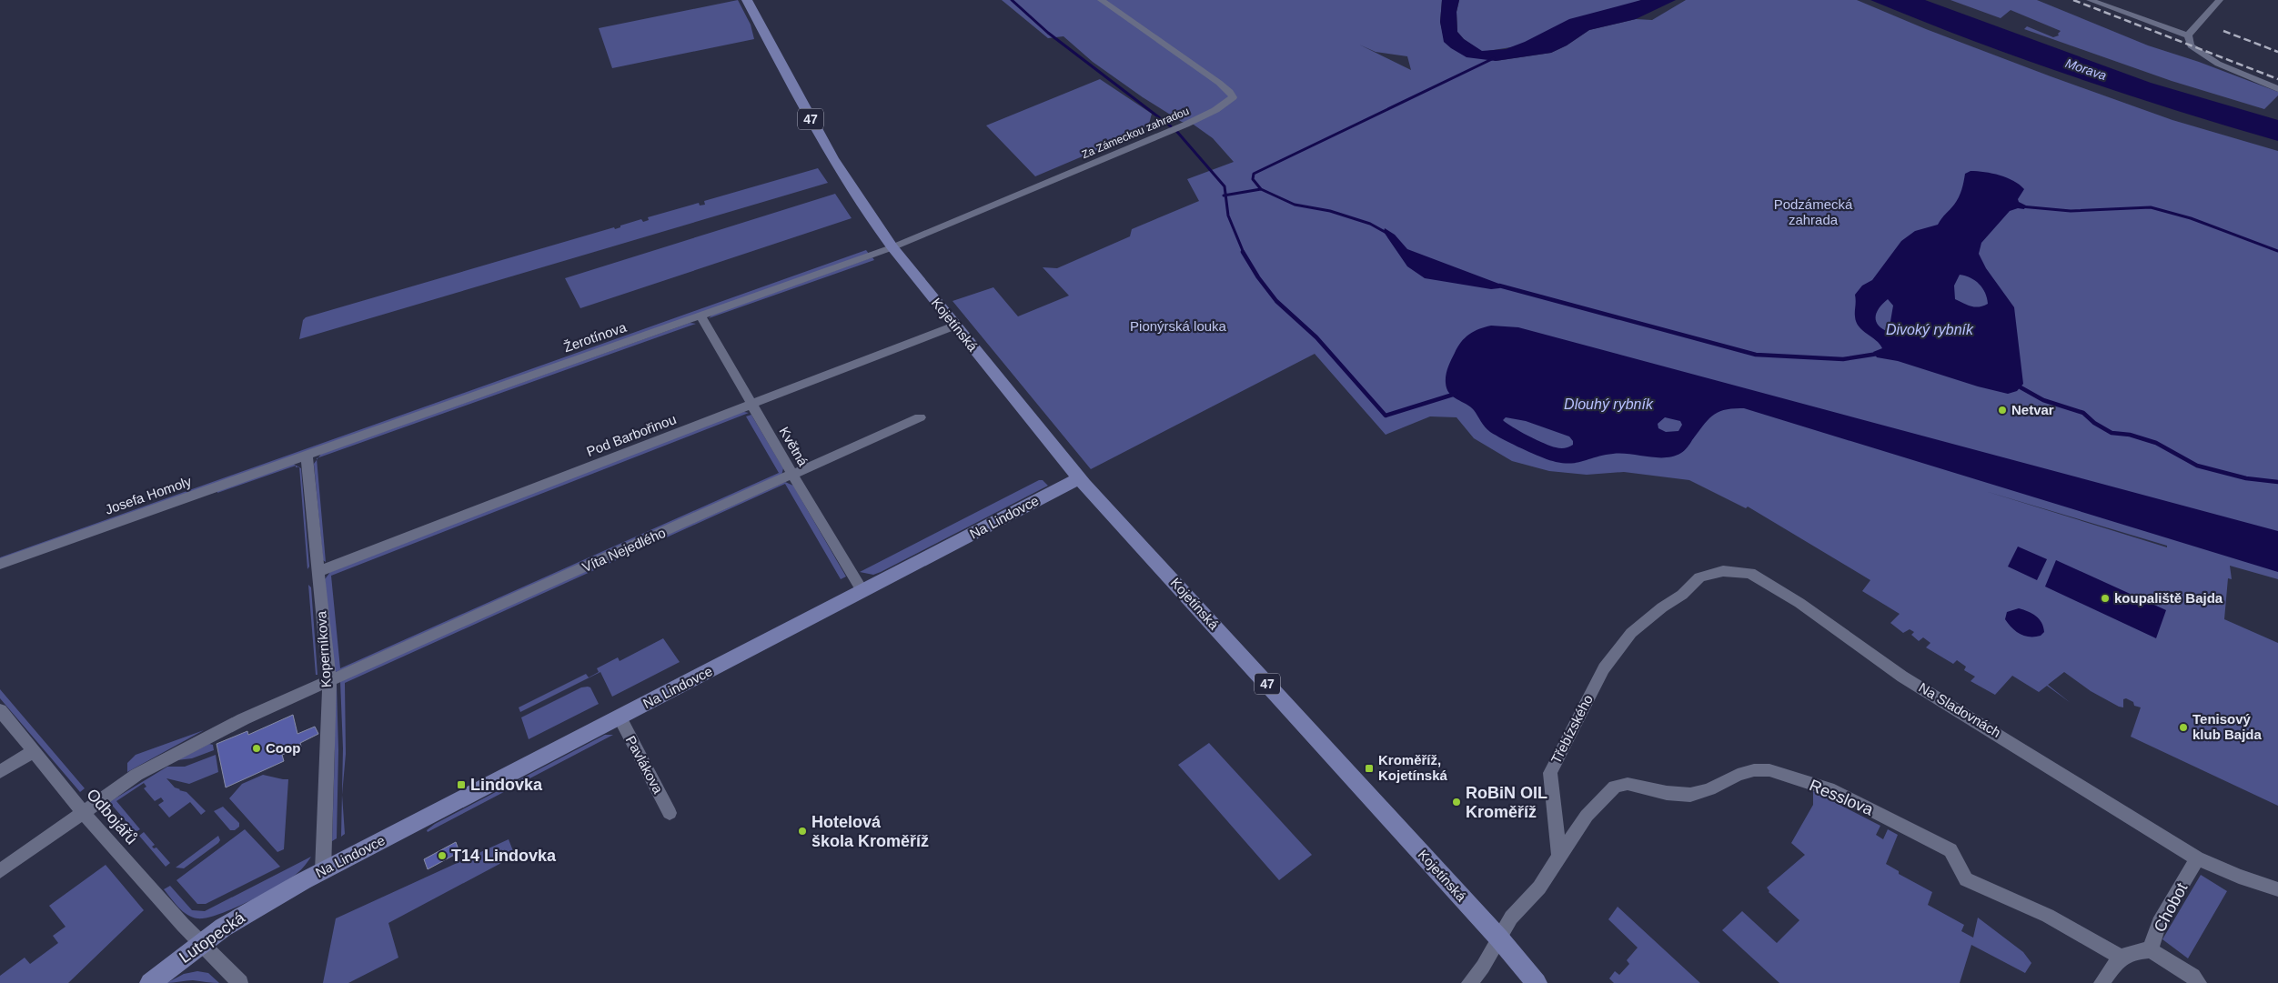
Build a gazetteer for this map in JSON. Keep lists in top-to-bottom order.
{
  "streets": {
    "main road": [
      "47",
      "Kojetínská",
      "Na Lindovce",
      "Lutopecká"
    ],
    "street": [
      "Za Zámeckou zahradou",
      "Žerotínova",
      "Pod Barbořinou",
      "Květná",
      "Josefa Homoly",
      "Víta Nejedlého",
      "Koperníkova",
      "Na Sladovnách",
      "Třebízského",
      "Pavlákova",
      "Resslova",
      "Odbojářů",
      "Chobot"
    ]
  },
  "crossings": [
    ["Za Zámeckou zahradou", "Kojetínská"],
    ["Za Zámeckou zahradou", "Žerotínova"],
    ["Kojetínská", "Žerotínova"],
    ["Kojetínská", "Pod Barbořinou"],
    ["Kojetínská", "Na Lindovce"],
    ["Žerotínova", "Květná"],
    ["Žerotínova", "Josefa Homoly"],
    ["Žerotínova", "Koperníkova"],
    ["Pod Barbořinou", "Květná"],
    ["Pod Barbořinou", "Koperníkova"],
    ["Květná", "Na Lindovce"],
    ["Květná", "Víta Nejedlého"],
    ["Josefa Homoly", "Koperníkova"],
    ["Na Lindovce", "Koperníkova"],
    ["Na Lindovce", "Pavlákova"],
    ["Na Lindovce", "Lutopecká"],
    ["Víta Nejedlého", "Koperníkova"],
    ["Víta Nejedlého", "Odbojářů"],
    ["Na Sladovnách", "Třebízského"],
    ["Na Sladovnách", "Chobot"],
    ["Třebízského", "Resslova"],
    ["Odbojářů", "Lutopecká"]
  ],
  "water": ["Morava", "Divoký rybník", "Dlouhý rybník"],
  "parks": ["Podzámecká zahrada", "Pionýrská louka"],
  "places": {
    "other": [
      "Netvar",
      "koupaliště Bajda",
      "Tenisový klub Bajda",
      "Coop",
      "RoBiN OIL Kroměříž",
      "Hotelová škola Kroměříž",
      "T14 Lindovka"
    ],
    "transit": ["Kroměříž, Kojetínská", "Lindovka"]
  }
}
